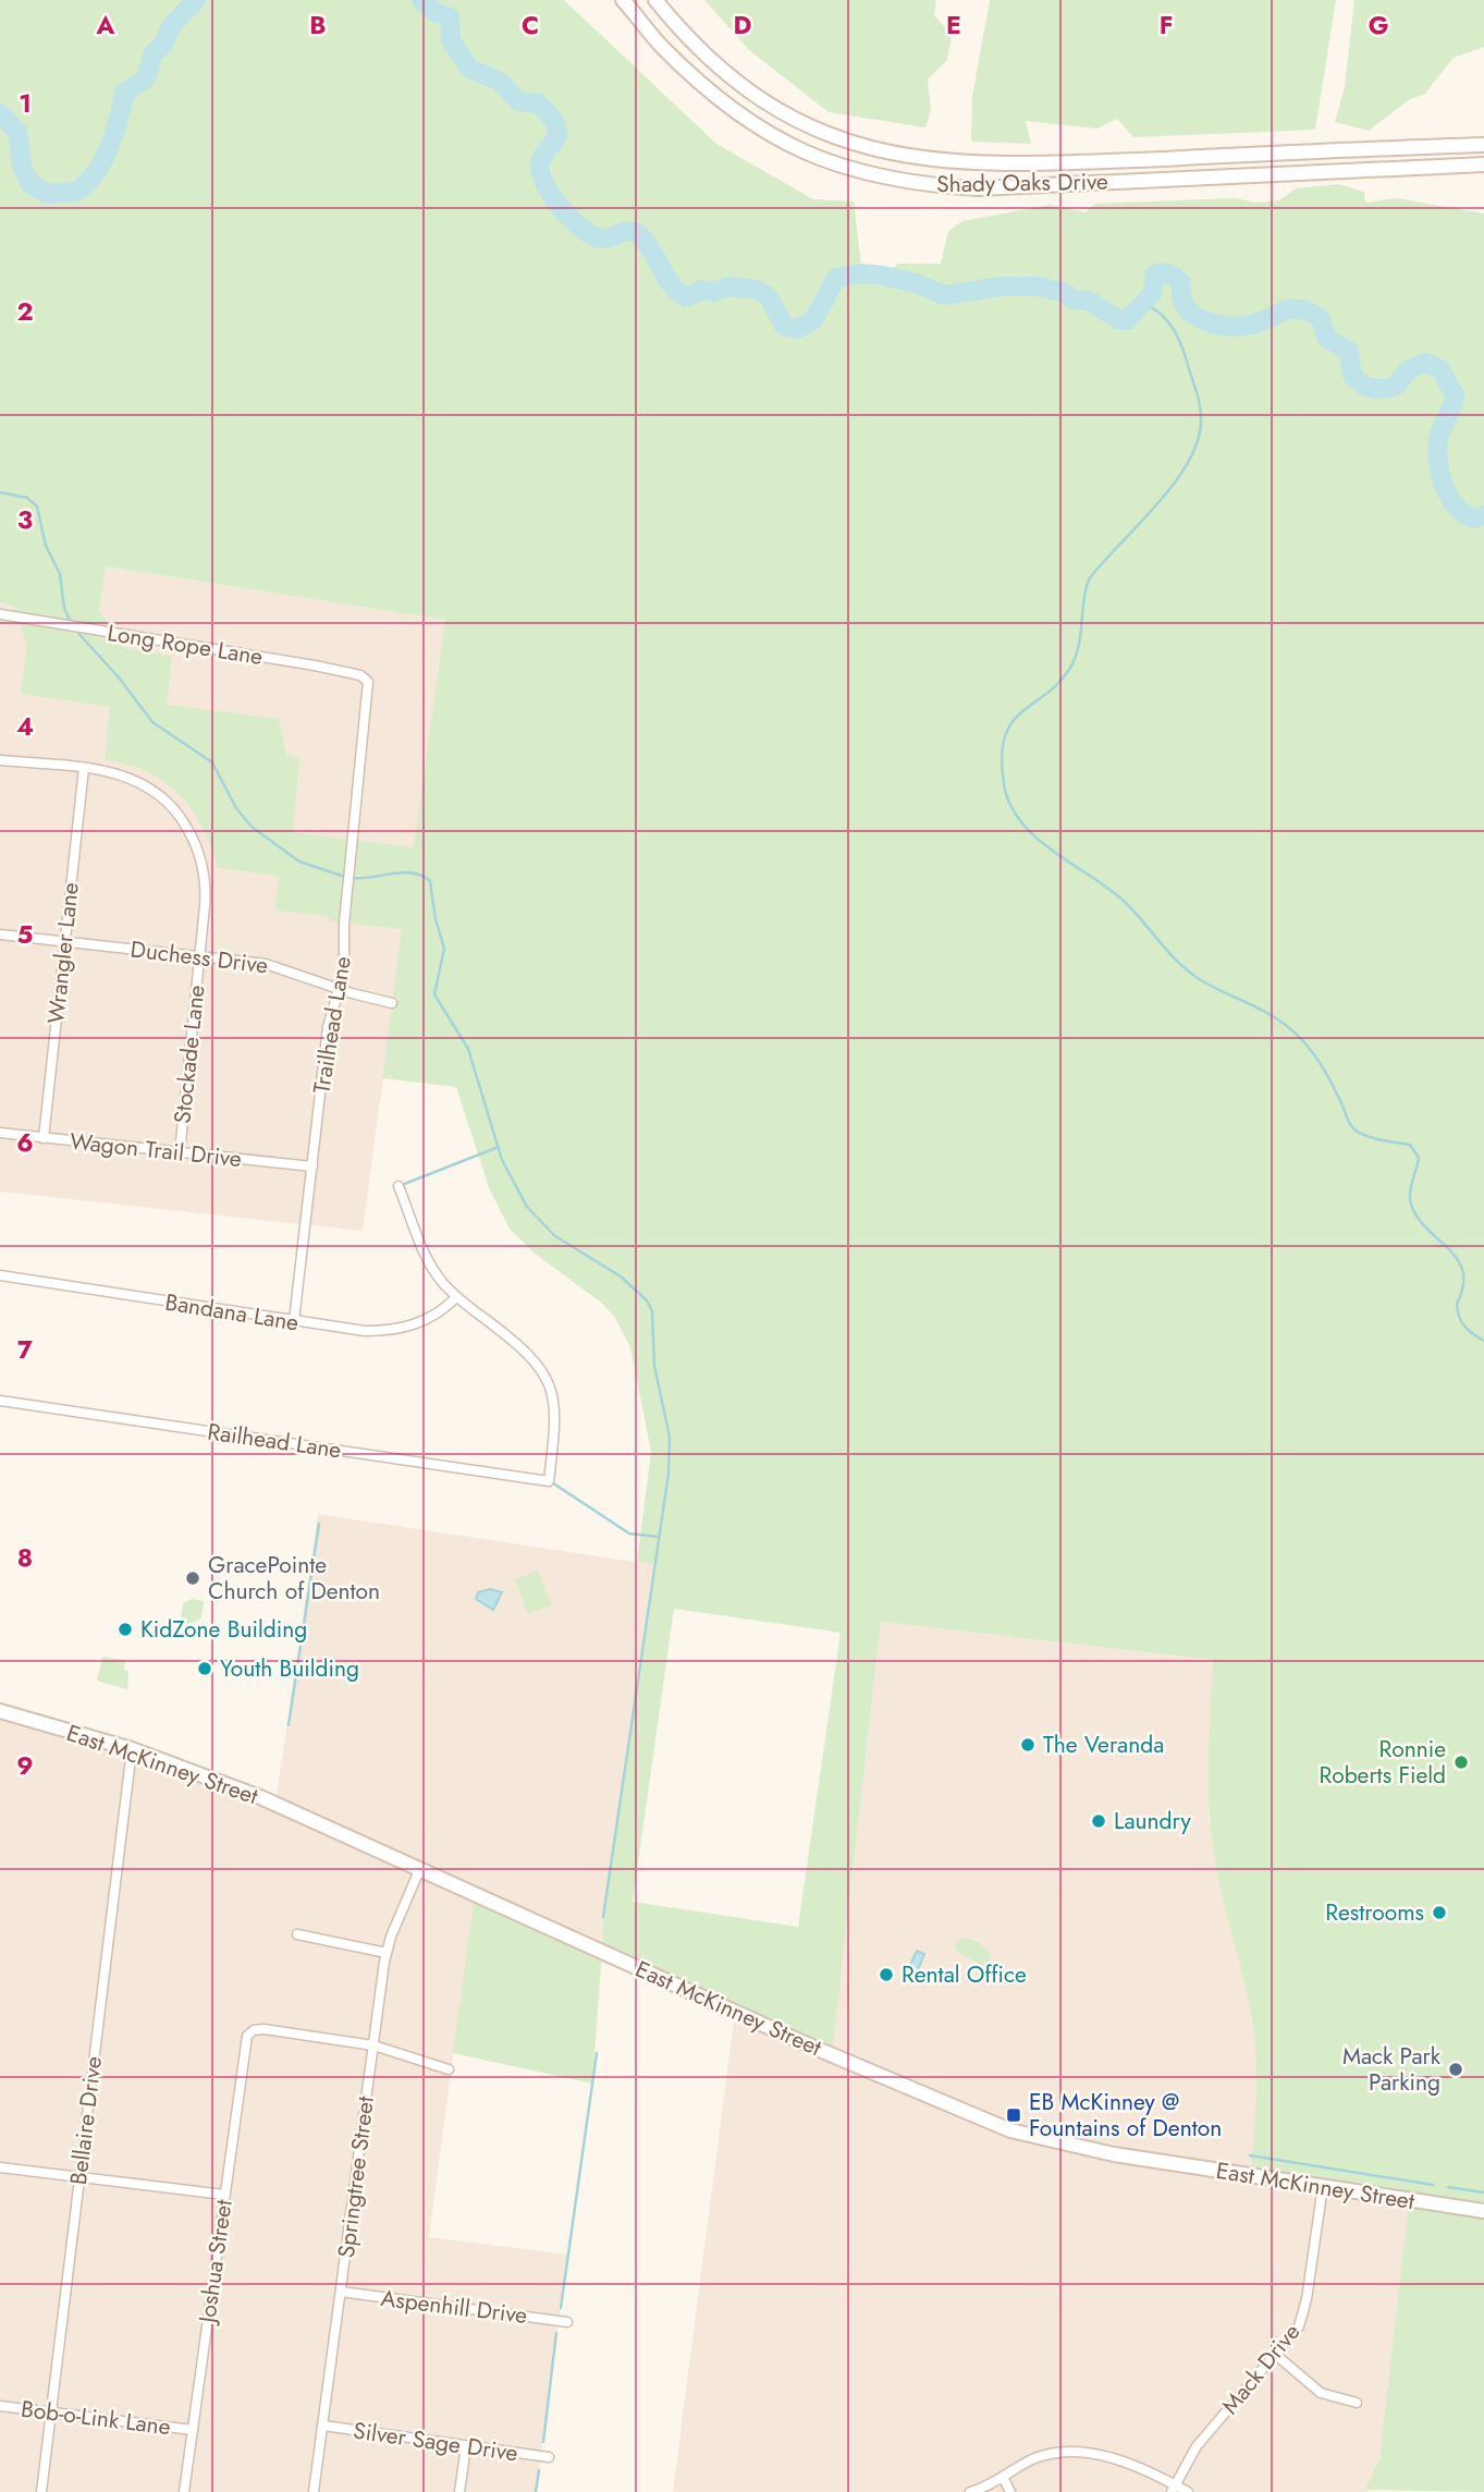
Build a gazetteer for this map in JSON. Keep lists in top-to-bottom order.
{
  "streets": {
    "street": [
      "Shady Oaks Drive",
      "Long Rope Lane",
      "Wrangler Lane",
      "Duchess Drive",
      "Trailhead Lane",
      "Stockade Lane",
      "Wagon Trail Drive",
      "Bandana Lane",
      "Railhead Lane",
      "East McKinney Street",
      "Bellaire Drive",
      "Springtree Street",
      "Joshua Street",
      "Aspenhill Drive",
      "Mack Drive",
      "Bob-o-Link Lane",
      "Silver Sage Drive"
    ]
  },
  "crossings": [
    ["Long Rope Lane", "Trailhead Lane"],
    ["Wrangler Lane", "Duchess Drive"],
    ["Wrangler Lane", "Stockade Lane"],
    ["Wrangler Lane", "Wagon Trail Drive"],
    ["Duchess Drive", "Trailhead Lane"],
    ["Duchess Drive", "Stockade Lane"],
    ["Trailhead Lane", "Wagon Trail Drive"],
    ["Trailhead Lane", "Bandana Lane"],
    ["Stockade Lane", "Wagon Trail Drive"],
    ["Bandana Lane", "Railhead Lane"],
    ["East McKinney Street", "Bellaire Drive"],
    ["East McKinney Street", "Springtree Street"],
    ["East McKinney Street", "Mack Drive"],
    ["Bellaire Drive", "Bob-o-Link Lane"],
    ["Springtree Street", "Joshua Street"],
    ["Springtree Street", "Aspenhill Drive"],
    ["Springtree Street", "Silver Sage Drive"],
    ["Joshua Street", "Bob-o-Link Lane"]
  ],
  "places": {
    "other": [
      "GracePointe Church of Denton",
      "KidZone Building",
      "Youth Building",
      "The Veranda",
      "Ronnie Roberts Field",
      "Laundry",
      "Restrooms",
      "Rental Office",
      "Mack Park Parking"
    ],
    "transit": ["EB McKinney @ Fountains of Denton"]
  },
  "grid": {
    "columns": [
      "A",
      "B",
      "C",
      "D",
      "E",
      "F",
      "G"
    ],
    "rows": [
      "1",
      "2",
      "3",
      "4",
      "5",
      "6",
      "7",
      "8",
      "9"
    ]
  }
}
